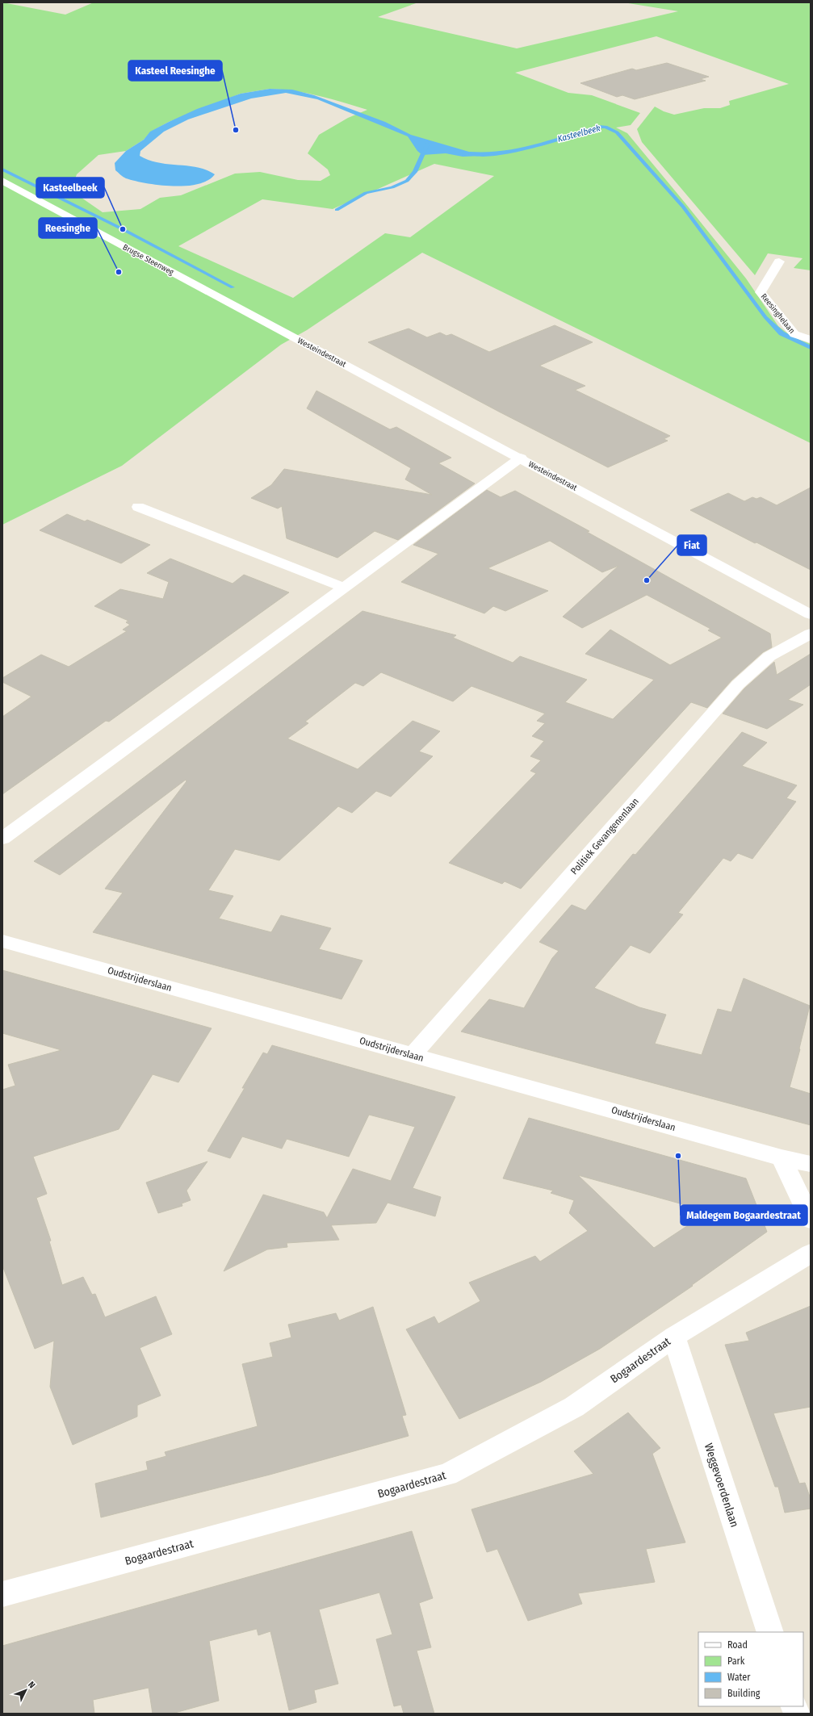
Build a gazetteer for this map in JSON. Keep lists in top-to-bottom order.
{
  "streets": {
    "street": [
      "Brugse Steenweg",
      "Reesinghelaan",
      "Westeindestraat",
      "Politiek Gevangenenlaan",
      "Oudstrijderslaan",
      "Bogaardestraat",
      "Weggevoerdenlaan"
    ]
  },
  "crossings": [
    ["Brugse Steenweg", "Westeindestraat"],
    ["Politiek Gevangenenlaan", "Oudstrijderslaan"],
    ["Bogaardestraat", "Weggevoerdenlaan"]
  ],
  "water": ["Kasteelbeek"],
  "places": [
    "Kasteel Reesinghe",
    "Kasteelbeek",
    "Reesinghe",
    "Fiat",
    "Maldegem Bogaardestraat"
  ],
  "legend": [
    "Road",
    "Park",
    "Water",
    "Building"
  ],
  "north": "top right"
}
